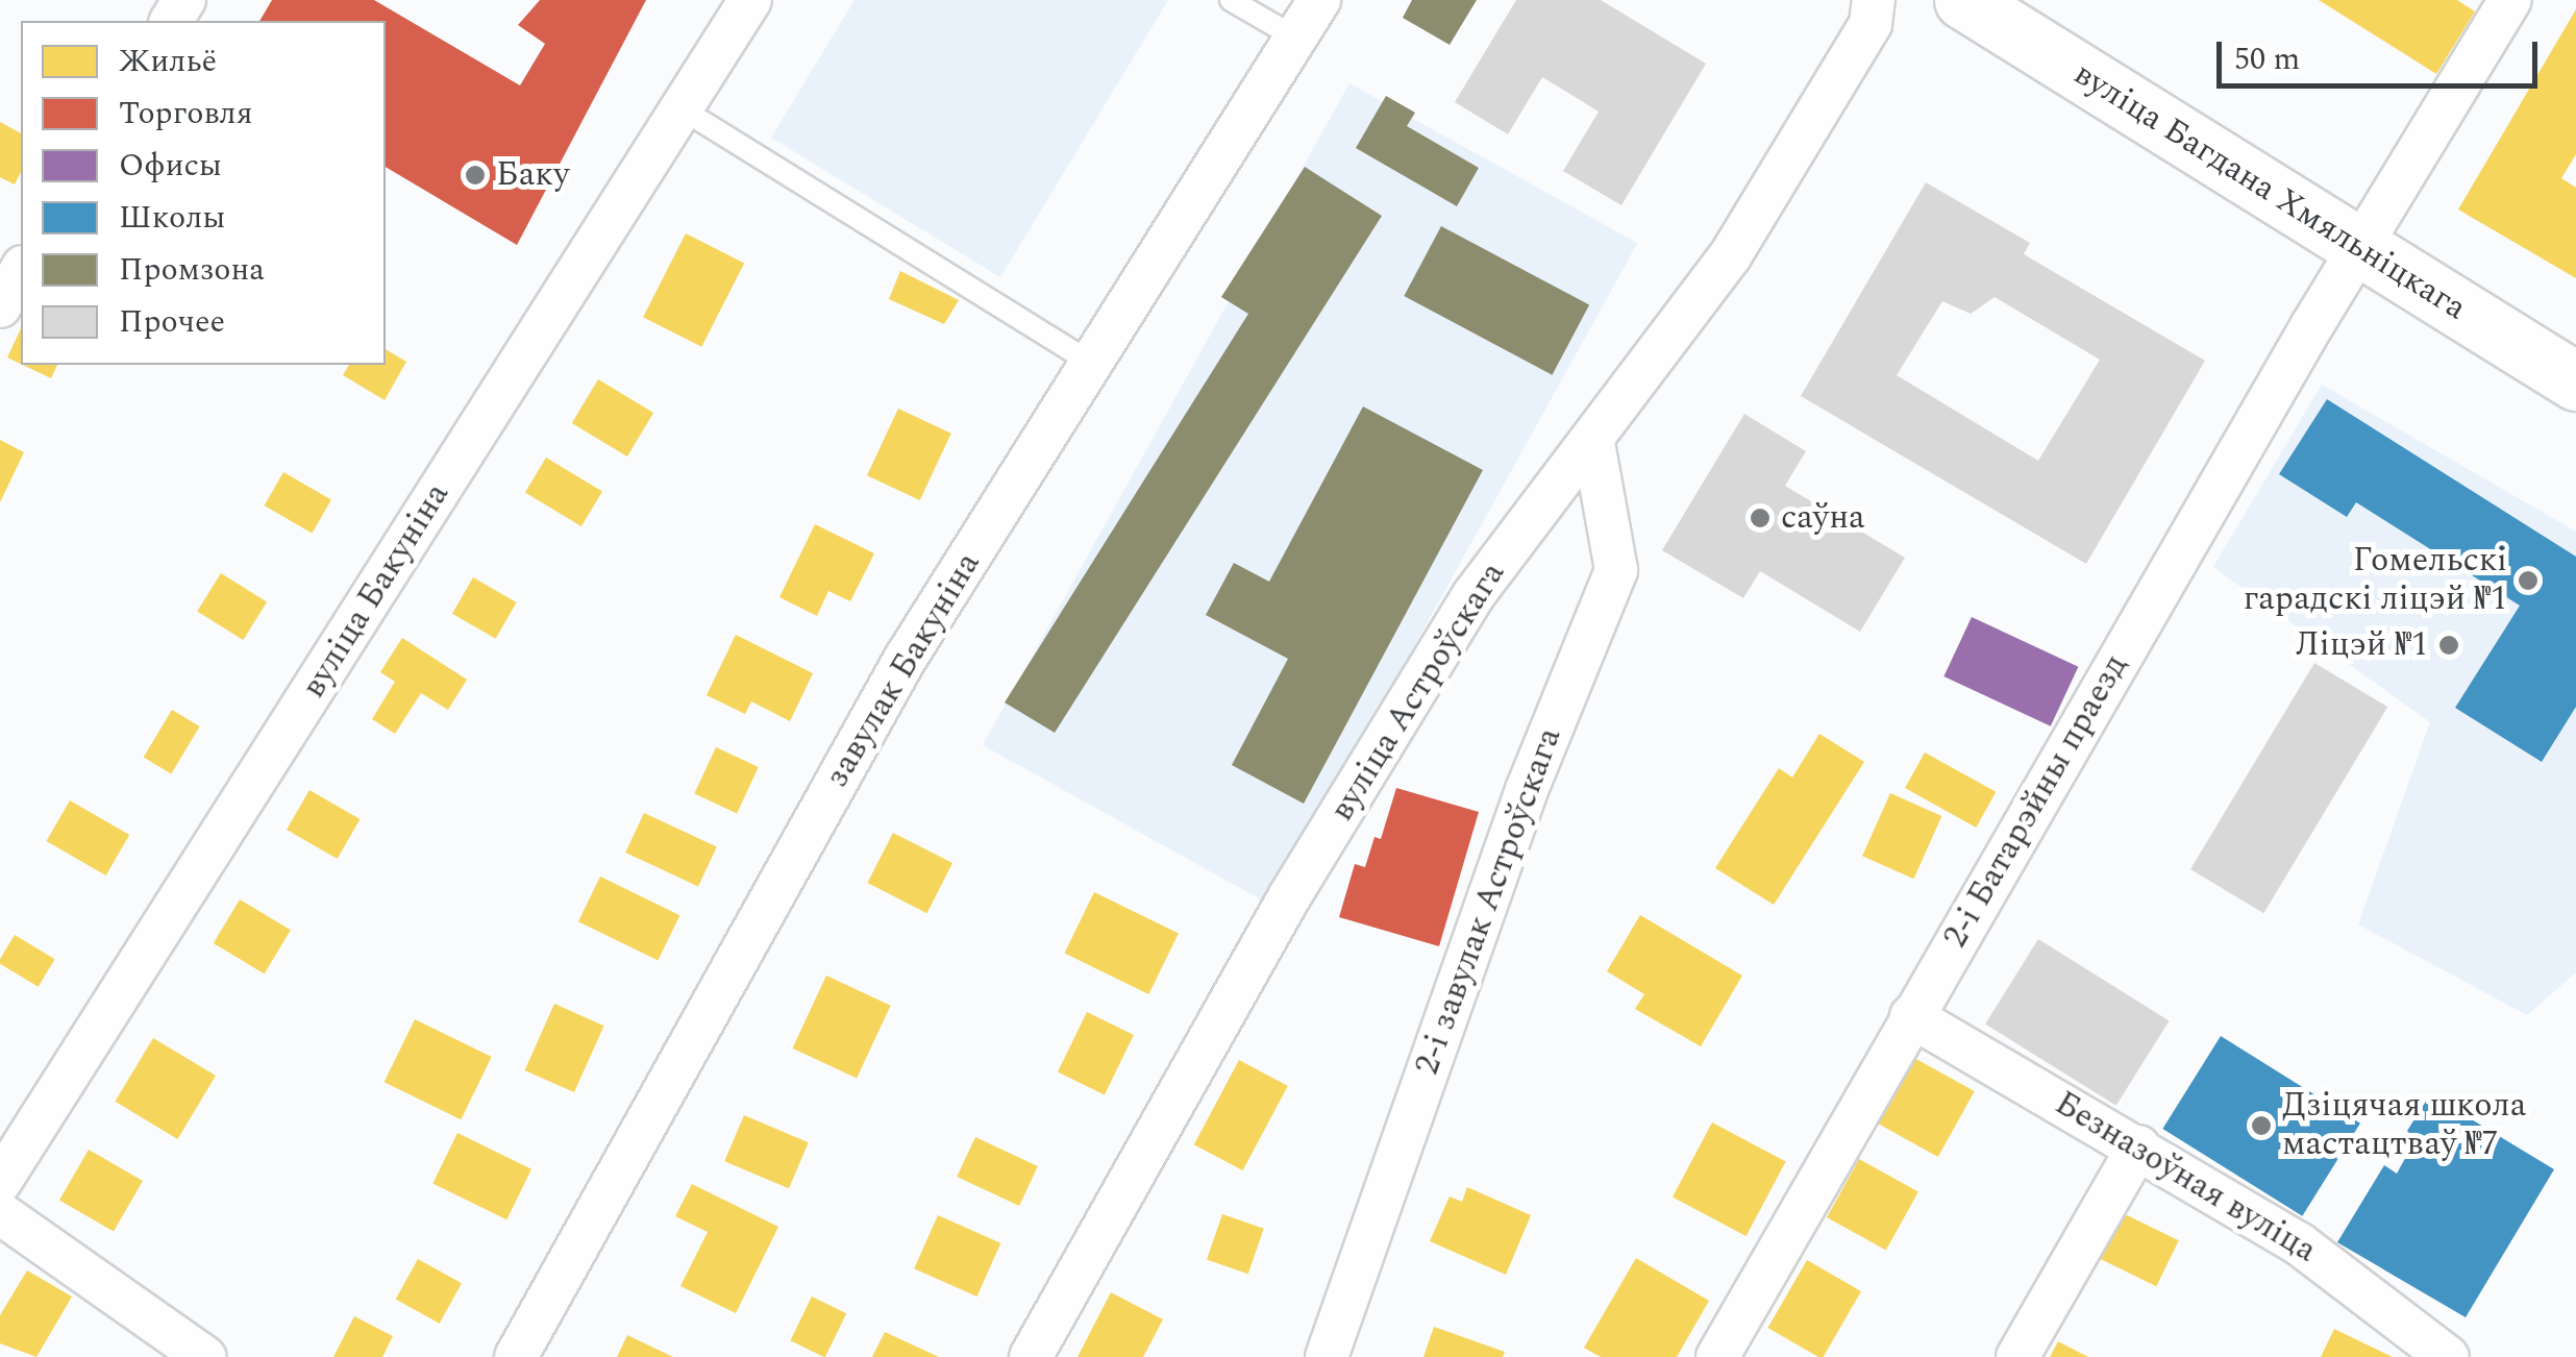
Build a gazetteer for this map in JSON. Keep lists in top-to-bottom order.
{
  "streets": {
    "main road": ["вуліца Багдана Хмяльніцкага"],
    "street": [
      "вуліца Бакуніна",
      "завулак Бакуніна",
      "вуліца Астроўскага",
      "2-і Батарэйны праезд",
      "2-і завулак Астроўскага",
      "Безназоўная вуліца"
    ]
  },
  "crossings": [
    ["вуліца Багдана Хмяльніцкага", "2-і Батарэйны праезд"],
    ["вуліца Астроўскага", "2-і завулак Астроўскага"],
    ["2-і Батарэйны праезд", "Безназоўная вуліца"]
  ],
  "places": [
    "Баку",
    "саўна",
    "Гомельскі гарадскі ліцэй №1",
    "Ліцэй №1",
    "Дзіцячая школа мастацтваў №7"
  ],
  "legend": [
    "Жильё",
    "Торговля",
    "Офисы",
    "Школы",
    "Промзона",
    "Прочее"
  ],
  "scale_bar": "50 m"
}
